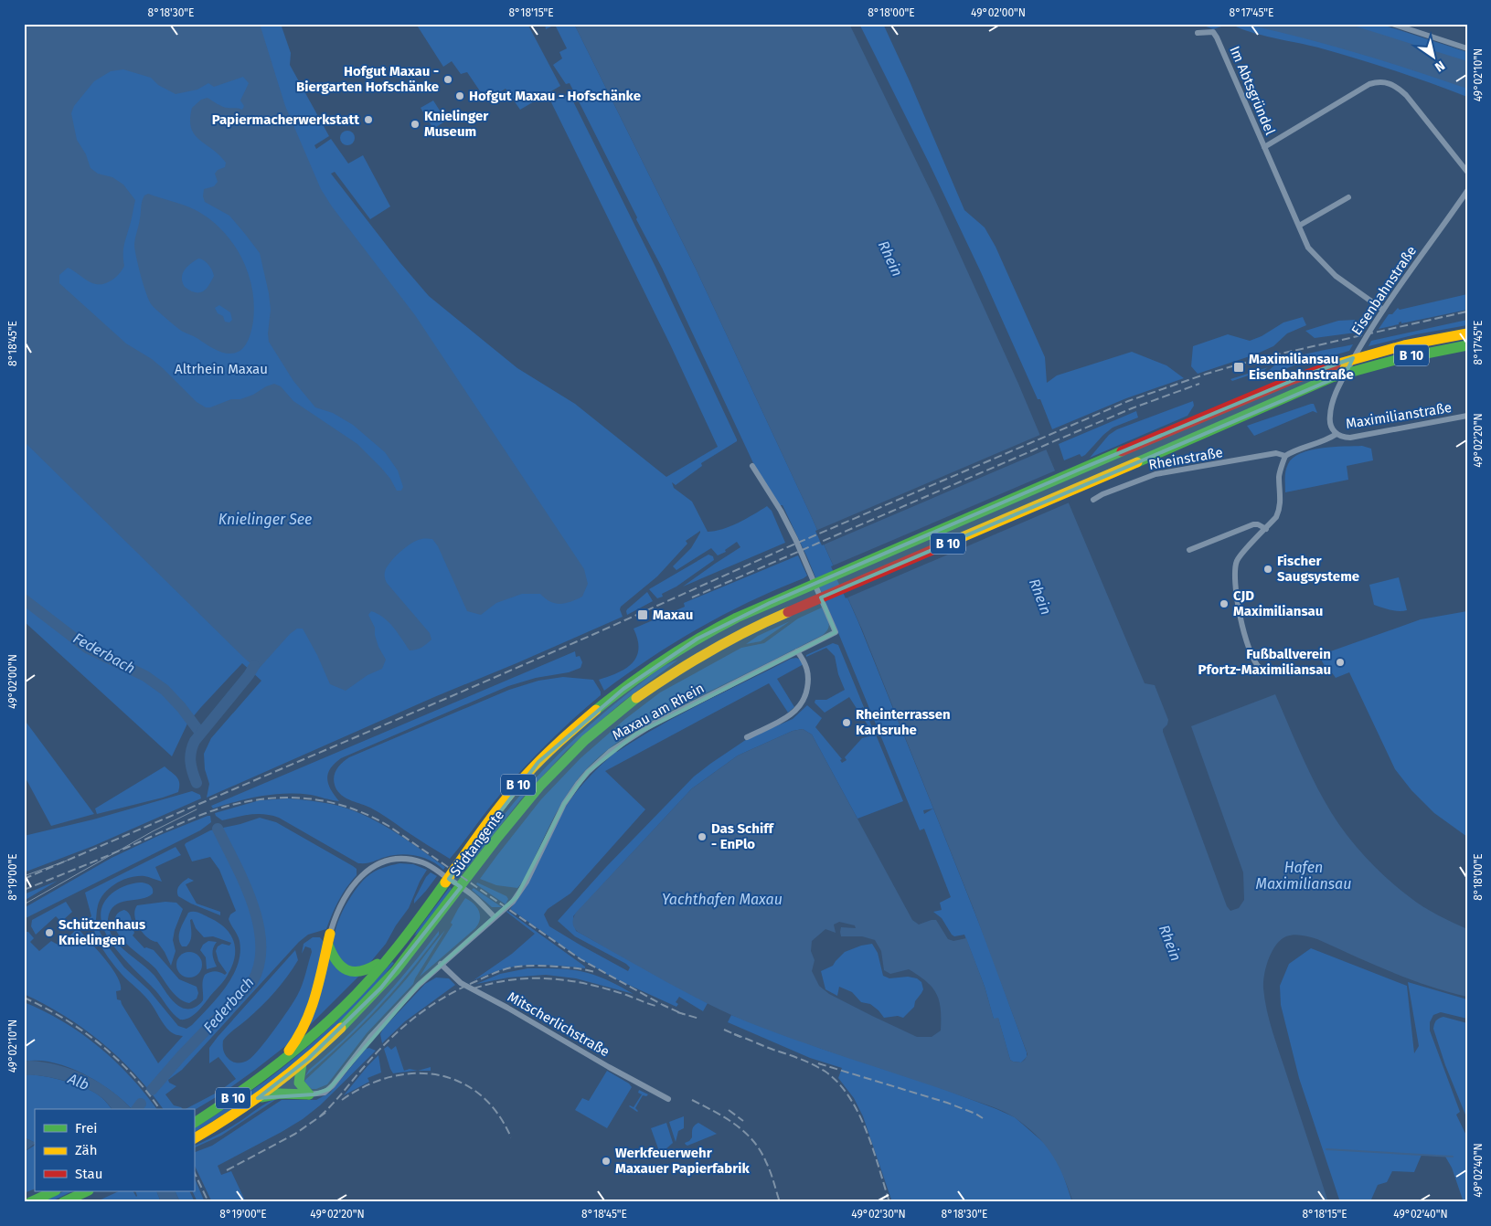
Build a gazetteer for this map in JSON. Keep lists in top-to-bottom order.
{
  "streets": {
    "highway": ["B 10", "Südtangente"],
    "street": [
      "Im Abtsgründel",
      "Eisenbahnstraße",
      "Maximilianstraße",
      "Rheinstraße",
      "Maxau am Rhein",
      "Mitscherlichstraße"
    ]
  },
  "crossings": [
    ["Eisenbahnstraße", "Maximilianstraße"],
    ["Maximilianstraße", "Rheinstraße"],
    ["Maxau am Rhein", "Mitscherlichstraße"]
  ],
  "water": [
    "Rhein",
    "Knielinger See",
    "Federbach",
    "Hafen Maximiliansau",
    "Yachthafen Maxau",
    "Alb"
  ],
  "parks": ["Altrhein Maxau"],
  "places": {
    "other": [
      "Hofgut Maxau - Biergarten Hofschänke",
      "Hofgut Maxau - Hofschänke",
      "Papiermacherwerkstatt",
      "Knielinger Museum",
      "Fischer Saugsysteme",
      "CJD Maximiliansau",
      "Fußballverein Pfortz-Maximiliansau",
      "Rheinterrassen Karlsruhe",
      "Das Schiff - EnPlo",
      "Schützenhaus Knielingen",
      "Werkfeuerwehr Maxauer Papierfabrik"
    ],
    "transit": ["Maximiliansau Eisenbahnstraße", "Maxau"]
  },
  "legend": ["Frei", "Zäh", "Stau"],
  "north": "bottom right",
  "coordinates": [
    "8°18'30\"E",
    "8°18'15\"E",
    "8°18'00\"E",
    "49°02'00\"N",
    "8°17'45\"E",
    "49°02'10\"N",
    "8°18'45\"E",
    "49°02'20\"N",
    "8°19'00\"E",
    "49°02'40\"N",
    "49°02'30\"N"
  ]
}
